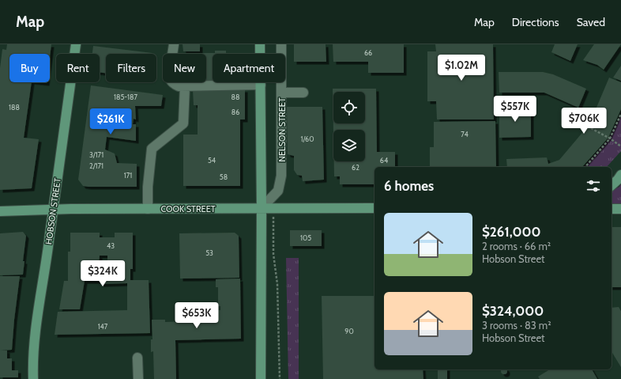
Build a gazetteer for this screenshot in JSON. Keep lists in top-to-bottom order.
{
  "streets": {
    "main road": ["COOK STREET", "HOBSON STREET"],
    "street": ["NELSON STREET"]
  },
  "crossings": [
    ["NELSON STREET", "COOK STREET"],
    ["COOK STREET", "HOBSON STREET"]
  ],
  "house_numbers": [
    "66",
    "185-187",
    "88",
    "188",
    "86",
    "74",
    "1/60",
    "3/171",
    "54",
    "64",
    "2/171",
    "62",
    "171",
    "58",
    "105",
    "43",
    "53",
    "147",
    "90"
  ],
  "page": {
    "header": "Map",
    "nav": ["Map", "Directions", "Saved"],
    "chip": [
      "Buy",
      "Rent",
      "Filters",
      "New",
      "Apartment"
    ],
    "price": [
      "$1.02M",
      "$557K",
      "$706K",
      "$261K",
      "$324K",
      "$653K"
    ],
    "heading": "6 homes",
    "list": [
      {
        "name": "$261,000",
        "note": "2 rooms · 66 m² · Hobson Street"
      },
      {
        "name": "$324,000",
        "note": "3 rooms · 83 m² · Hobson Street"
      }
    ]
  }
}
